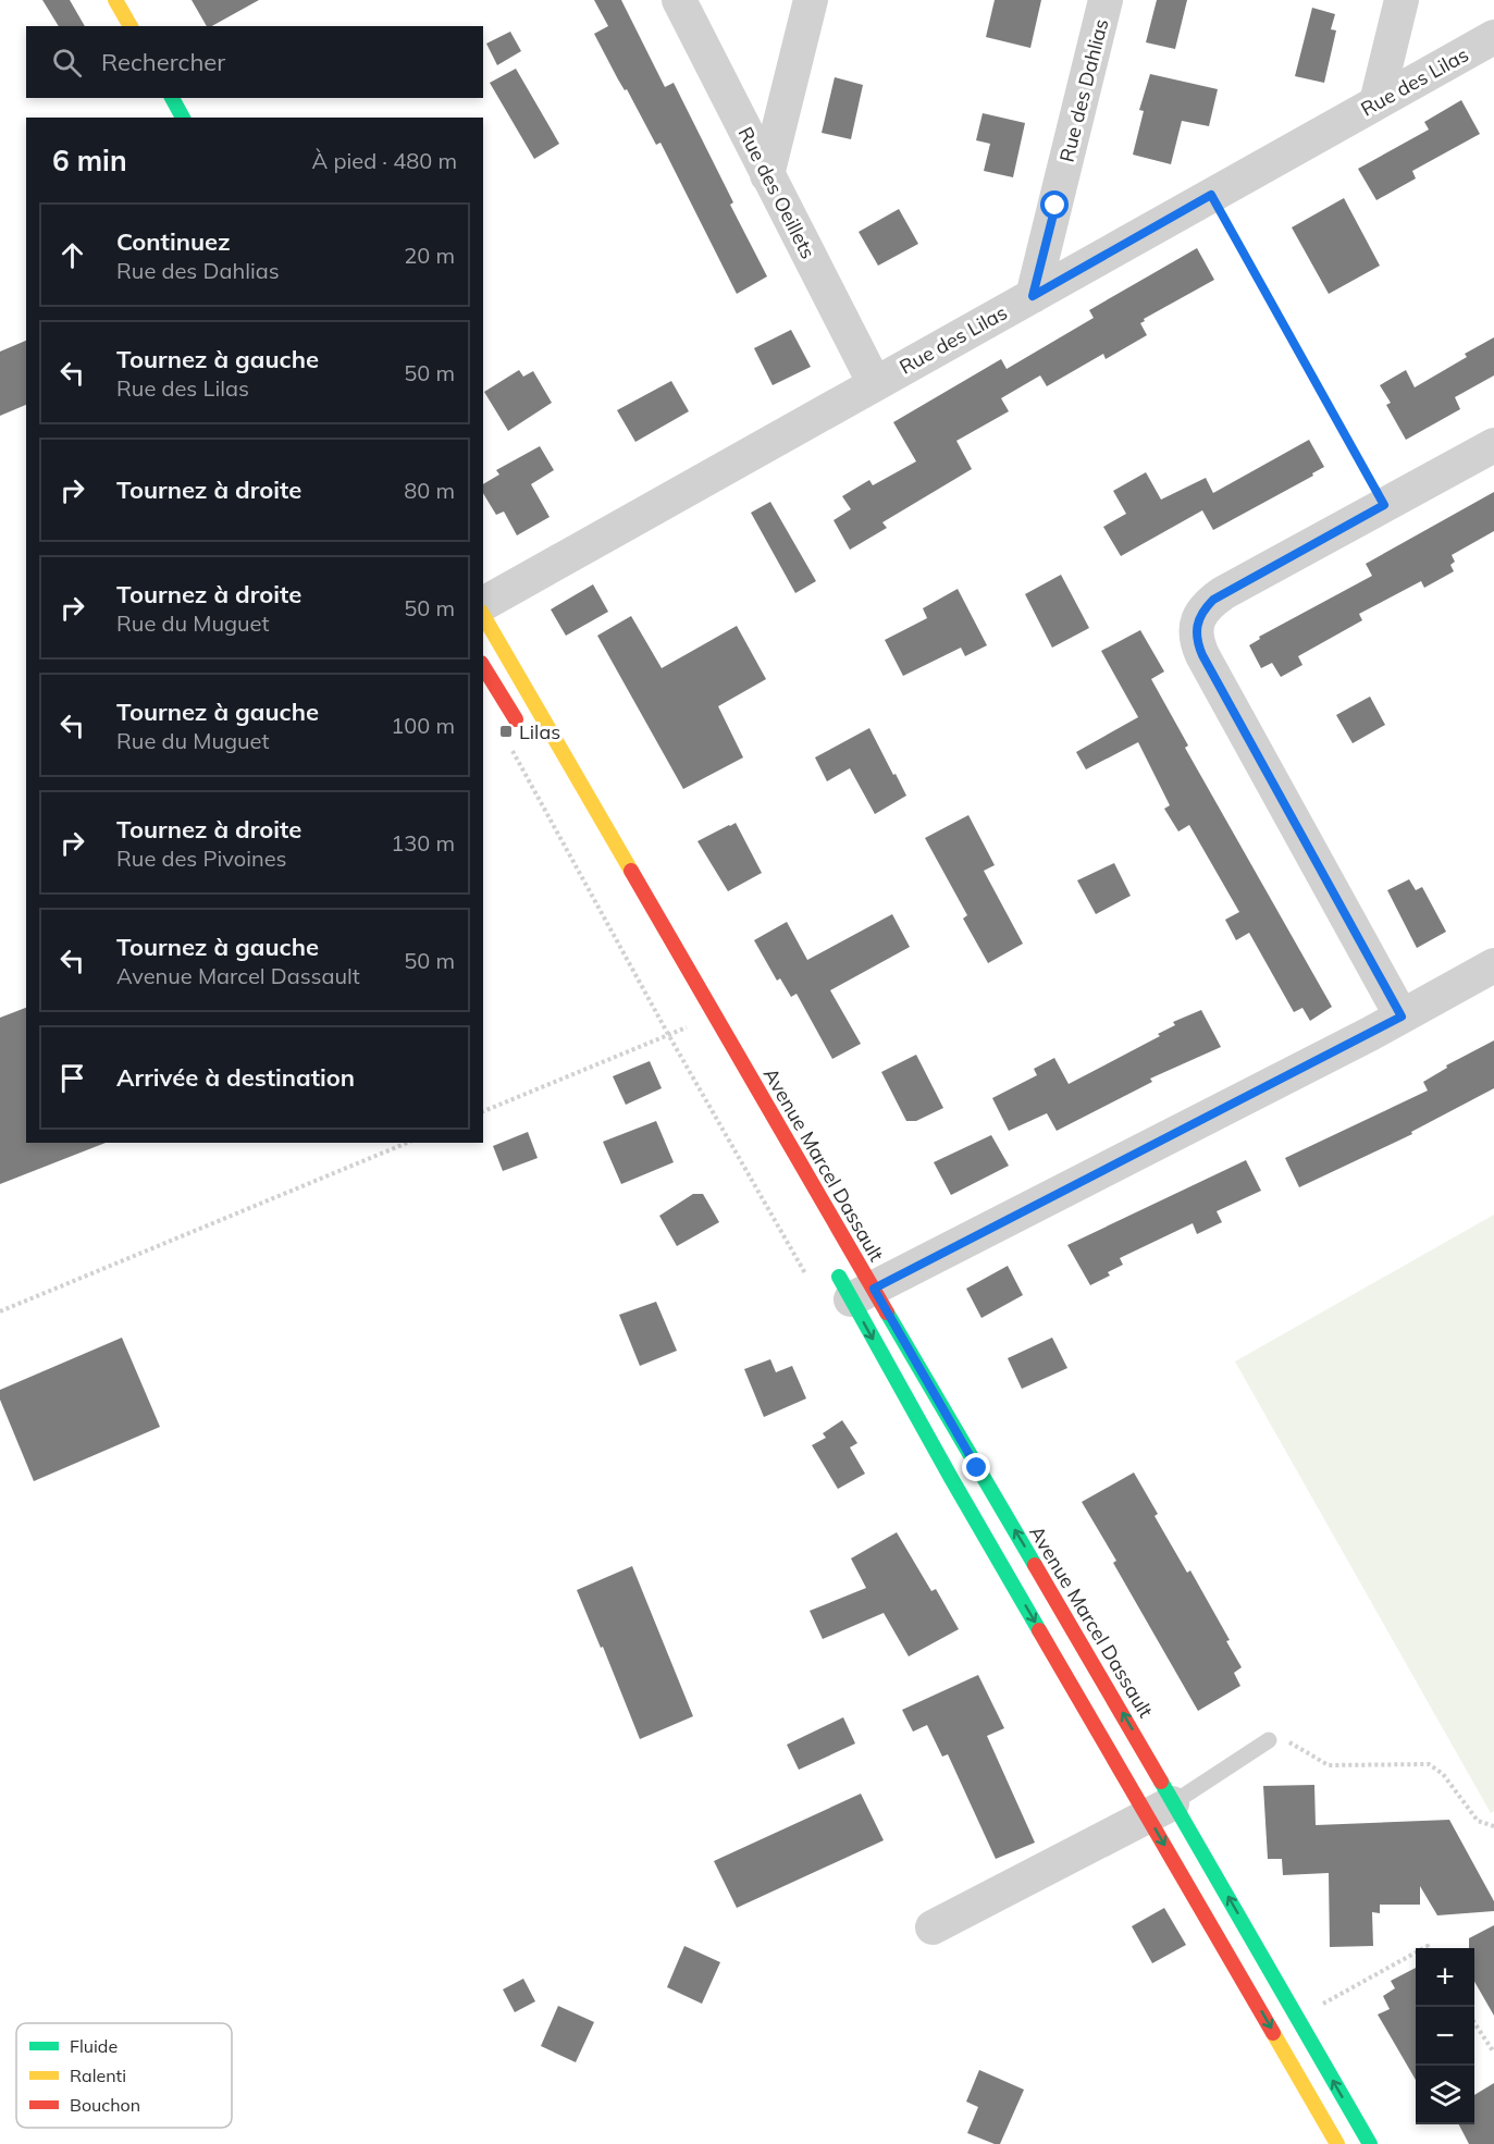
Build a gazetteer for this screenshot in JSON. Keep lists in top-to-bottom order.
{
  "streets": {
    "main road": ["Avenue Marcel Dassault"],
    "street": ["Rue des Lilas", "Rue des Dahlias", "Rue des Oeillets"]
  },
  "crossings": [
    ["Rue des Lilas", "Rue des Dahlias"],
    ["Rue des Lilas", "Rue des Oeillets"]
  ],
  "places": {
    "transit": ["Lilas"]
  },
  "legend": ["Fluide", "Ralenti", "Bouchon"],
  "page": {
    "search": "Rechercher",
    "heading": ["6 min", "À pied · 480 m"],
    "list": [
      ["Continuez", "Rue des Dahlias", "20 m"],
      ["Tournez à gauche", "Rue des Lilas", "50 m"],
      ["Tournez à droite", "80 m"],
      ["Tournez à droite", "Rue du Muguet", "50 m"],
      ["Tournez à gauche", "Rue du Muguet", "100 m"],
      ["Tournez à droite", "Rue des Pivoines", "130 m"],
      ["Tournez à gauche", "Avenue Marcel Dassault", "50 m"],
      "Arrivée à destination"
    ],
    "map_buttons": ["+", "−"]
  }
}
